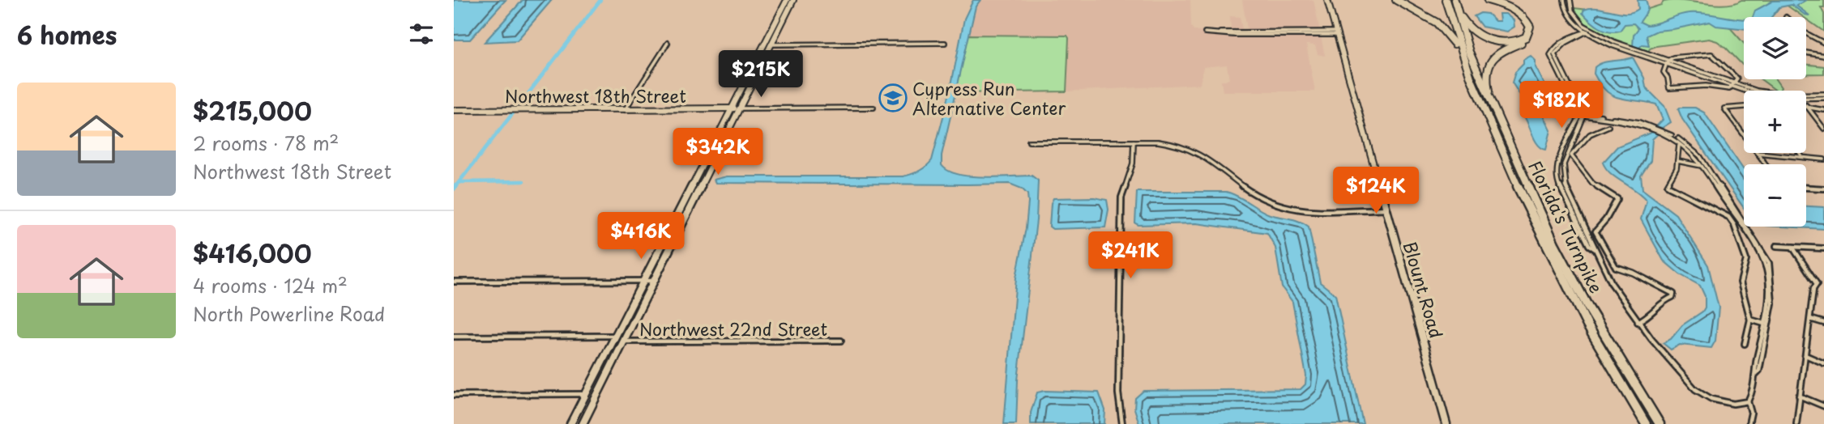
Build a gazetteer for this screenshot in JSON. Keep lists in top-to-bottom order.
{
  "streets": {
    "highway": ["Florida's Turnpike"],
    "main road": ["Northwest 18th Street", "Blount Road"],
    "street": ["Northwest 22nd Street"]
  },
  "places": {
    "school or university": ["Cypress Run Alternative Center"]
  },
  "page": {
    "heading": "6 homes",
    "map_buttons": ["+", "−"],
    "price": [
      "$215K",
      "$182K",
      "$342K",
      "$124K",
      "$416K",
      "$241K"
    ],
    "list": [
      {
        "name": "$215,000",
        "note": "2 rooms · 78 m² · Northwest 18th Street"
      },
      {
        "name": "$416,000",
        "note": "4 rooms · 124 m² · North Powerline Road"
      }
    ]
  }
}
